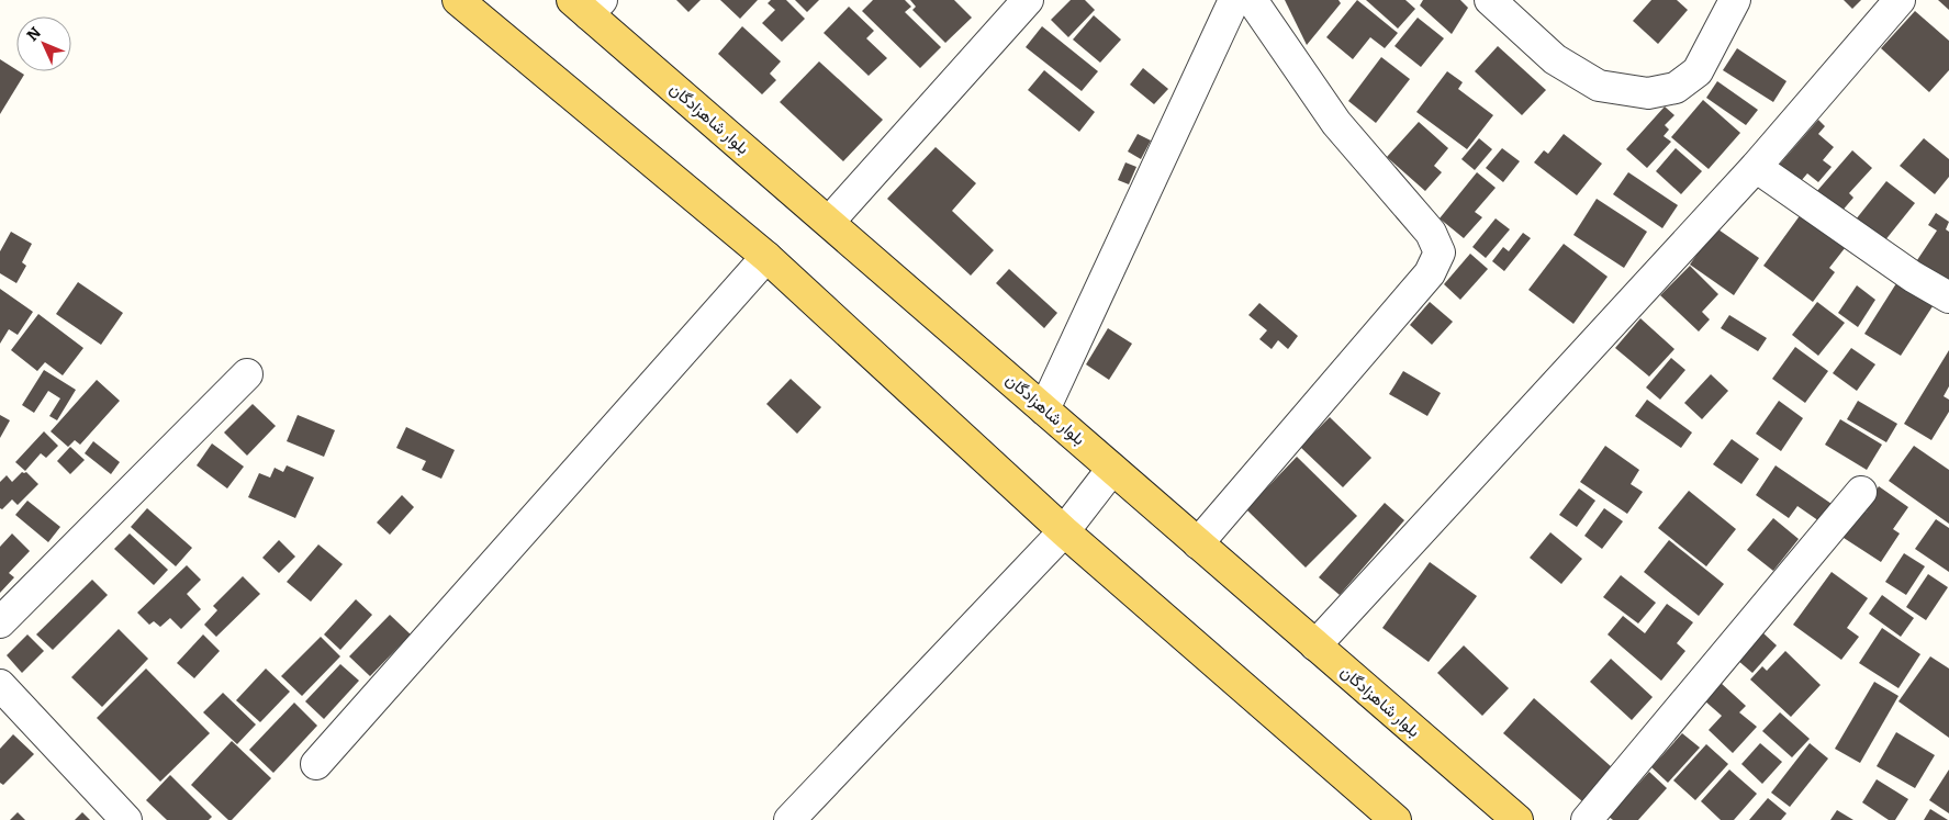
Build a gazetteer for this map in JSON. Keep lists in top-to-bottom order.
{
  "streets": {
    "main road": ["بلوار شاهزادگان"]
  },
  "north": "top left"
}
